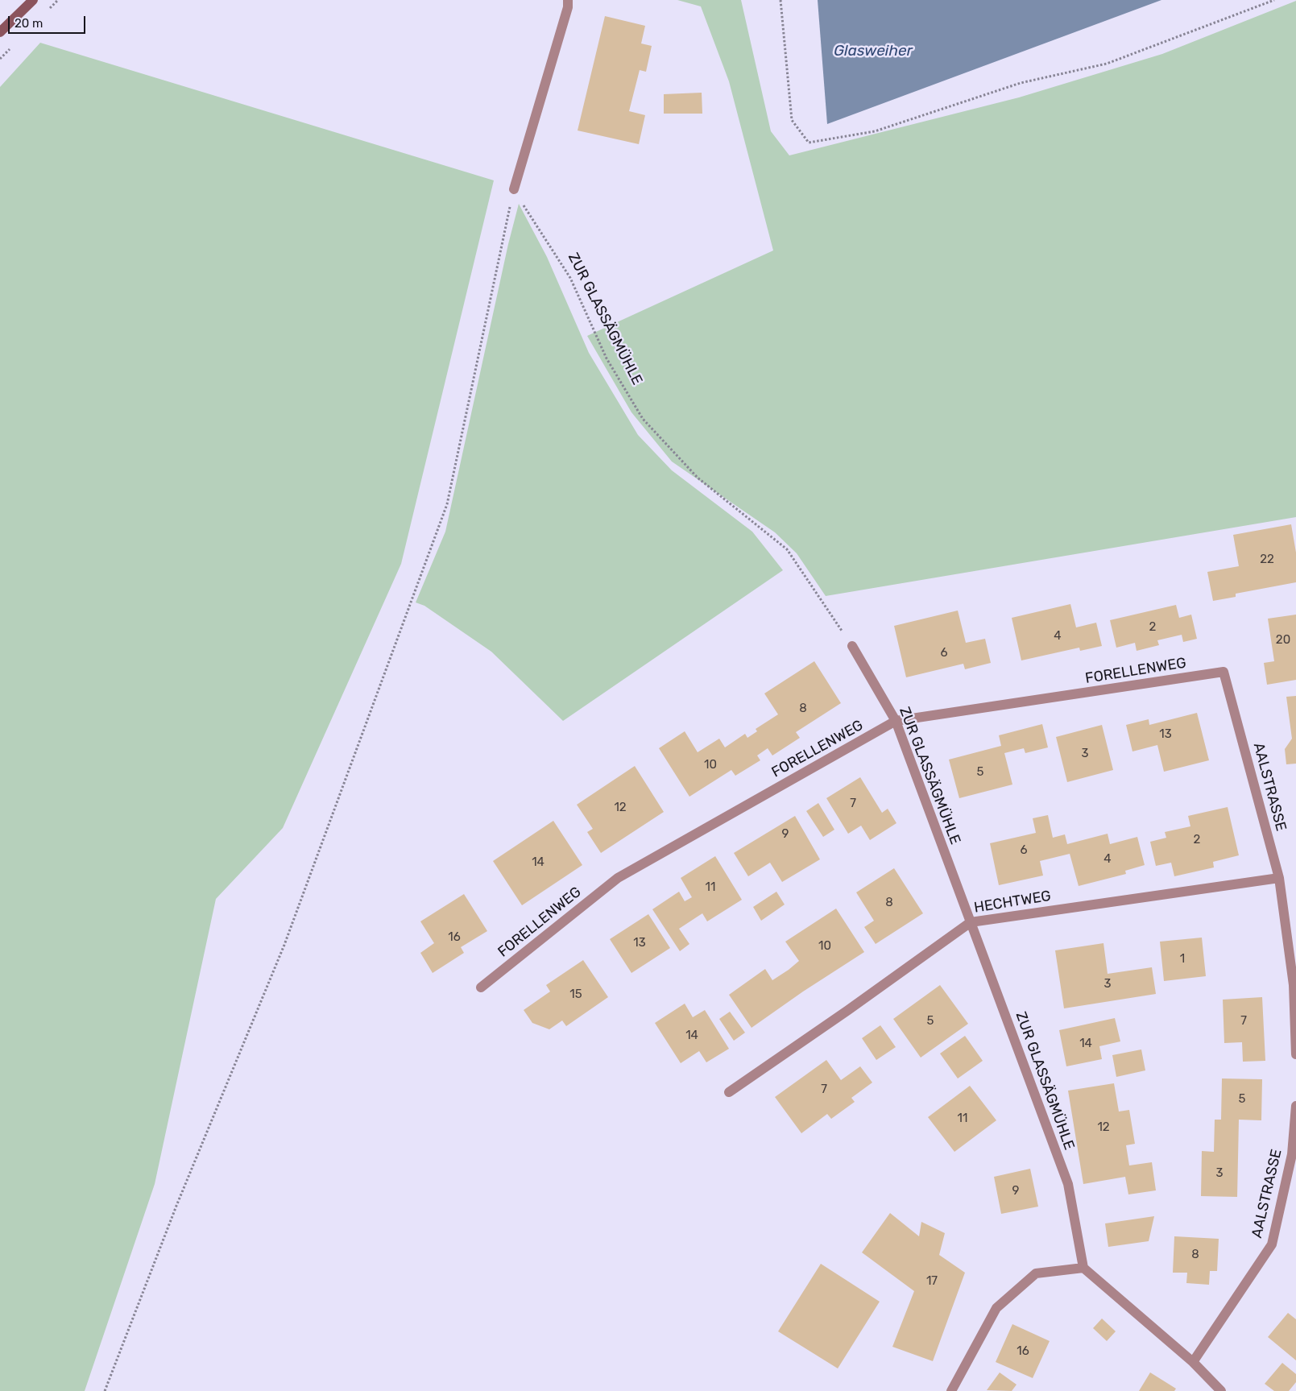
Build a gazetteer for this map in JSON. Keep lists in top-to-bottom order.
{
  "streets": {
    "street": [
      "ZUR GLASSÄGMÜHLE",
      "FORELLENWEG",
      "AALSTRASSE",
      "HECHTWEG"
    ]
  },
  "crossings": [
    ["ZUR GLASSÄGMÜHLE", "FORELLENWEG"],
    ["ZUR GLASSÄGMÜHLE", "HECHTWEG"],
    ["FORELLENWEG", "AALSTRASSE"],
    ["AALSTRASSE", "HECHTWEG"]
  ],
  "water": ["Glasweiher"],
  "house_numbers": [
    "22",
    "2",
    "4",
    "20",
    "6",
    "8",
    "13",
    "3",
    "10",
    "5",
    "7",
    "12",
    "9",
    "2",
    "6",
    "4",
    "14",
    "11",
    "8",
    "16",
    "13",
    "10",
    "1",
    "3",
    "15",
    "5",
    "7",
    "14",
    "14",
    "7",
    "5",
    "11",
    "12",
    "3",
    "9",
    "8",
    "17",
    "16"
  ],
  "scale_bar": "20 m"
}
